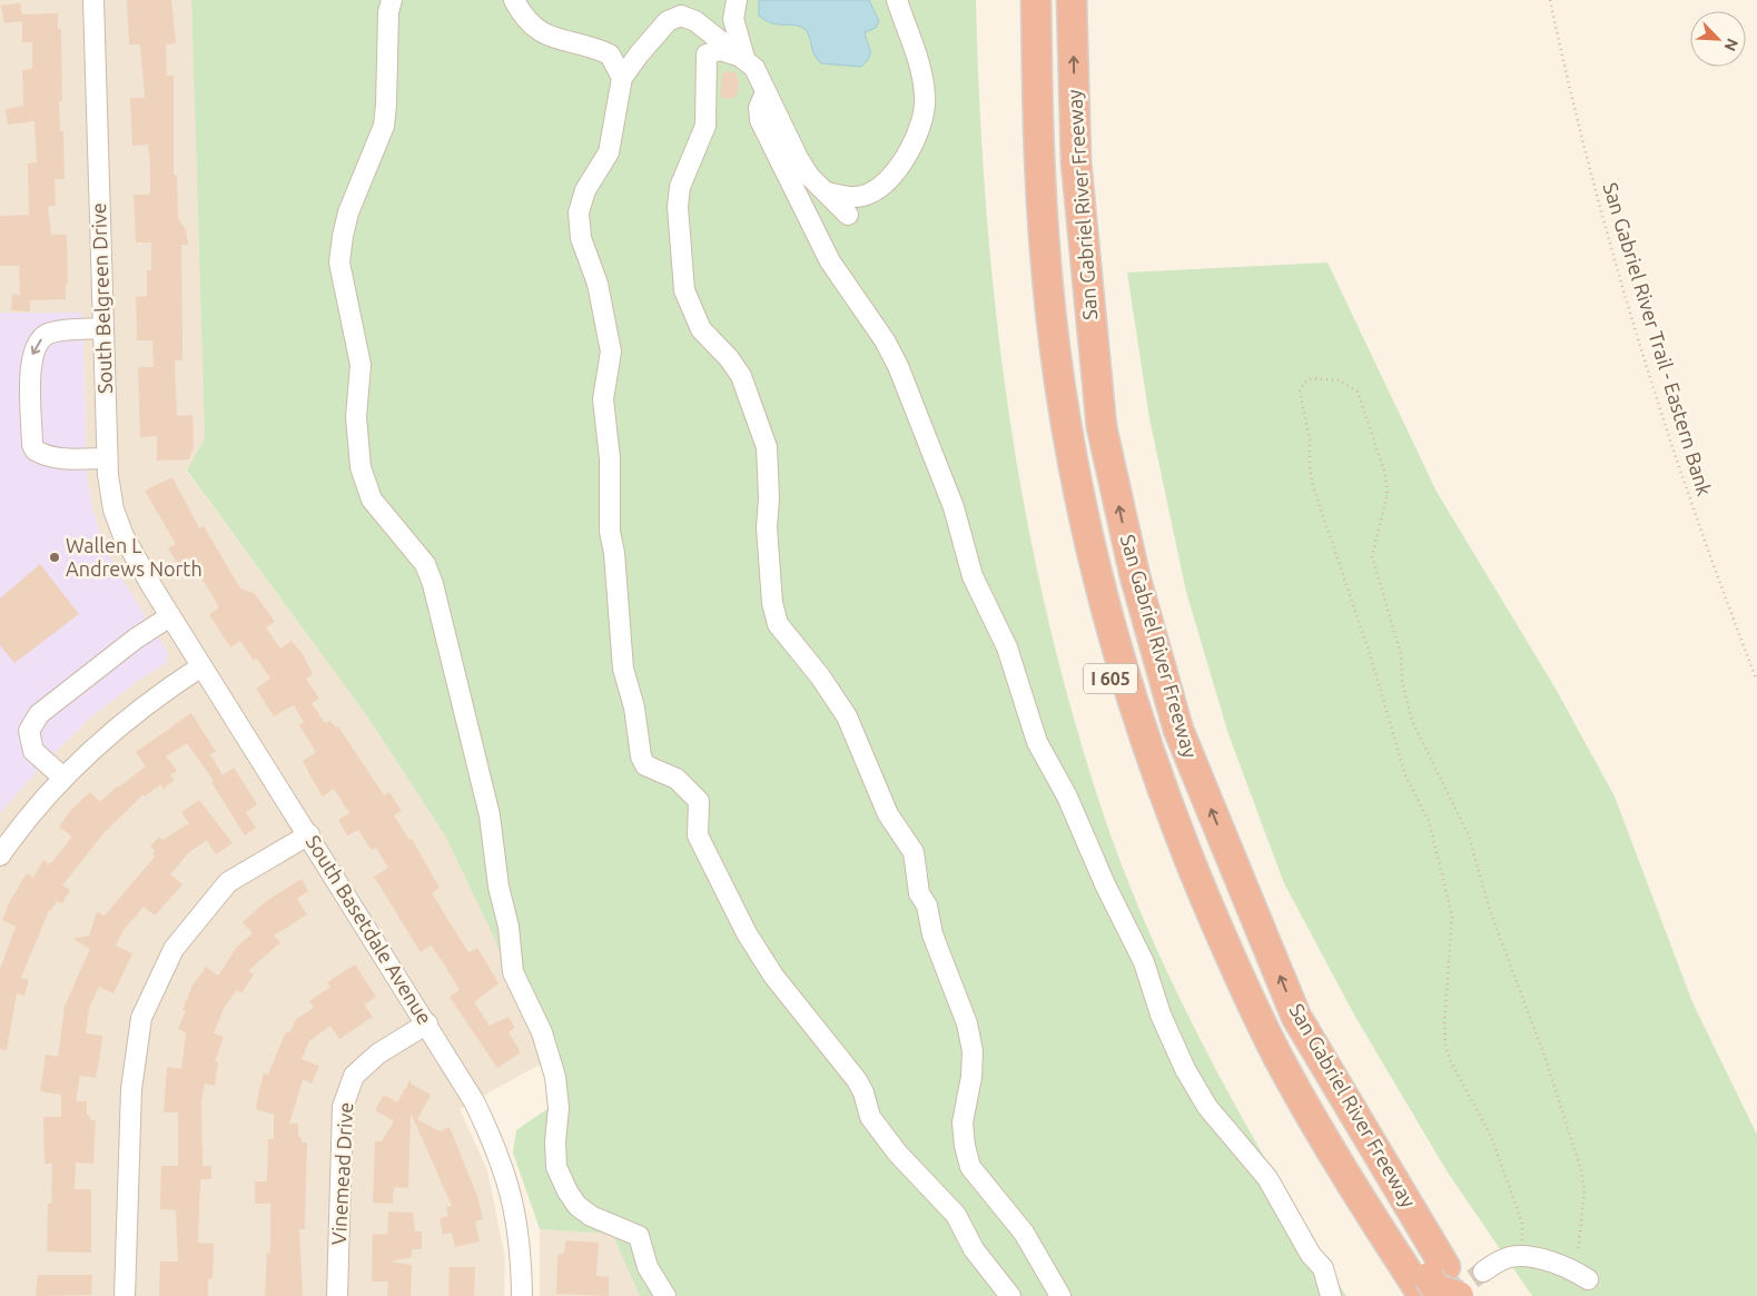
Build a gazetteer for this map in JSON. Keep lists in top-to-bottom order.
{
  "streets": {
    "highway": ["San Gabriel River Freeway", "I 605"],
    "street": ["South Belgreen Drive", "South Basetdale Avenue", "Vinemead Drive"],
    "path": ["San Gabriel River Trail - Eastern Bank"]
  },
  "crossings": [
    ["South Belgreen Drive", "South Basetdale Avenue"],
    ["South Basetdale Avenue", "Vinemead Drive"]
  ],
  "places": ["Wallen L Andrews North"],
  "north": "bottom right"
}
